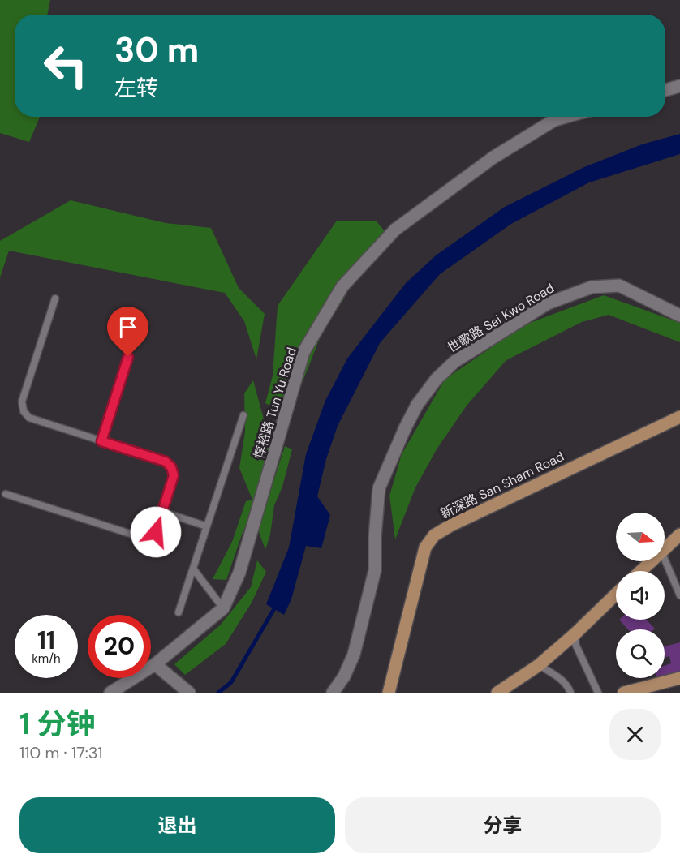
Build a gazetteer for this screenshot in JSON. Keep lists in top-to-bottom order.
{
  "streets": {
    "main road": ["新深路 San Sham Road"],
    "street": ["世歌路 Sai Kwo Road", "惇裕路 Tun Yu Road"]
  },
  "north": "right",
  "page": {
    "turn": ["30 m", "左转"],
    "speed": "11 km/h",
    "limit": "20",
    "heading": ["1 分钟", "110 m · 17:31"],
    "buttons": ["退出", "分享"]
  }
}
